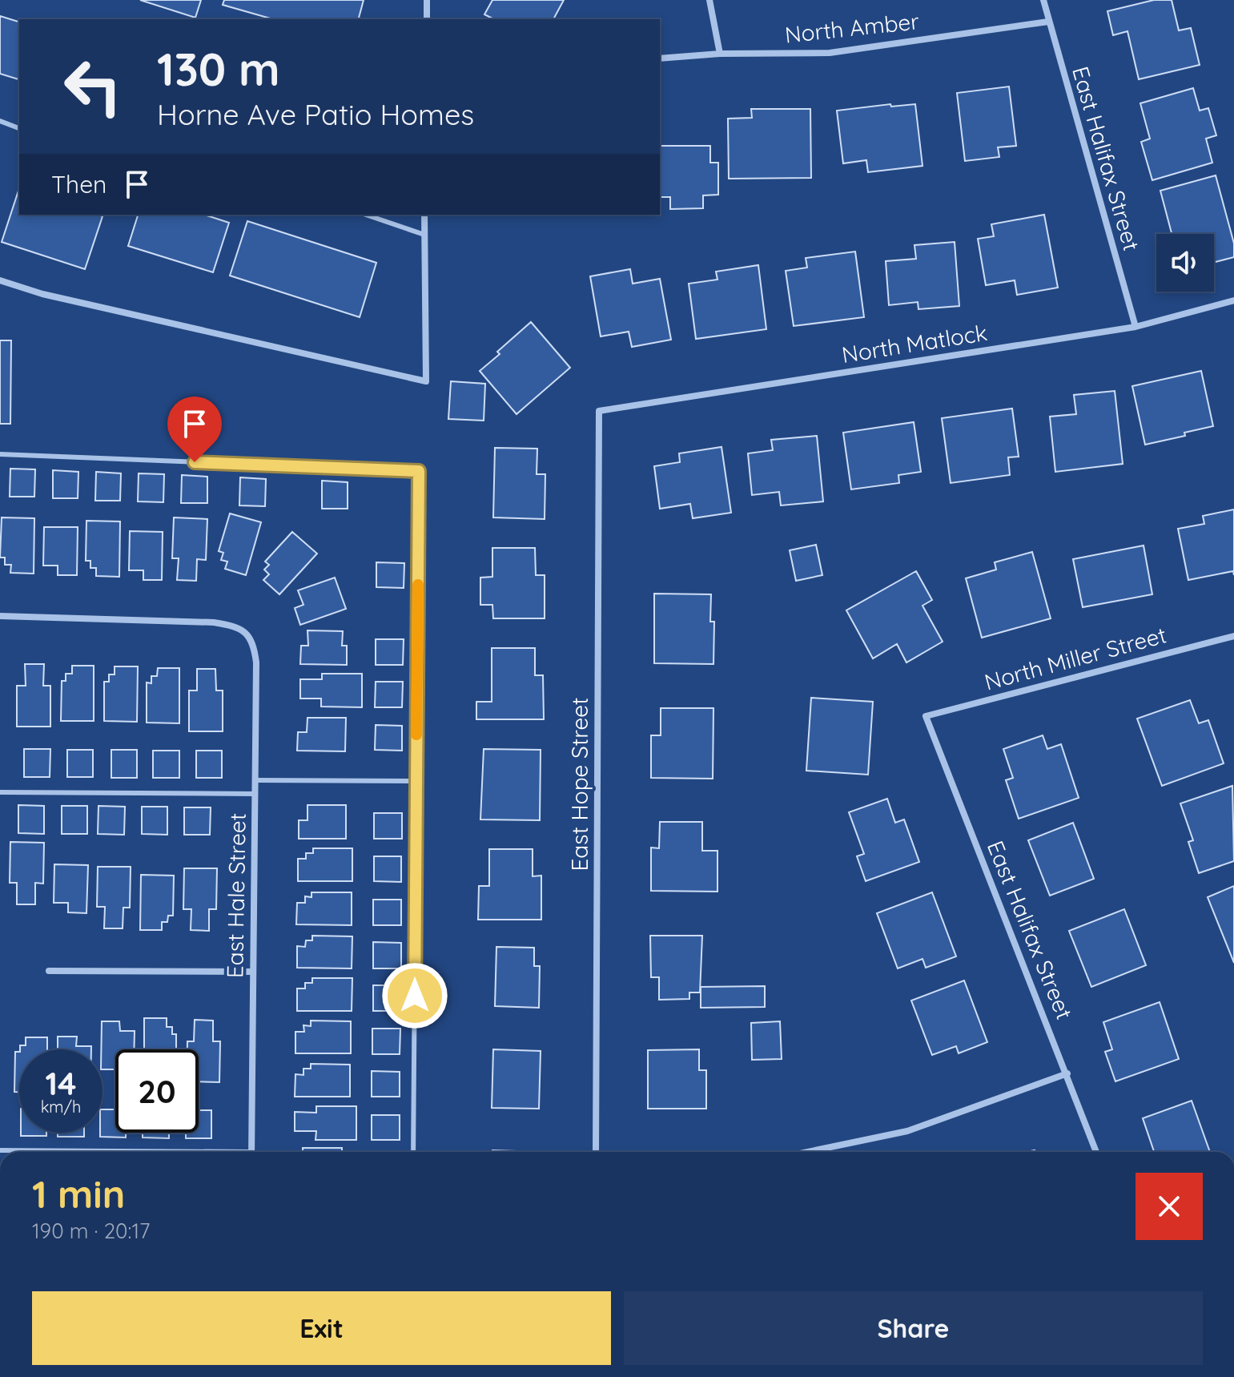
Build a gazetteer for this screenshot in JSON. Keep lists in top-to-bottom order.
{
  "streets": {
    "street": [
      "North Amber",
      "East Halifax Street",
      "North Matlock",
      "North Miller Street",
      "East Hope Street",
      "East Hale Street"
    ]
  },
  "crossings": [
    ["North Amber", "East Halifax Street"],
    ["East Halifax Street", "North Matlock"],
    ["East Halifax Street", "North Miller Street"],
    ["North Matlock", "East Hope Street"]
  ],
  "page": {
    "turn": ["130 m", "Horne Ave Patio Homes"],
    "then": "Then",
    "speed": "14 km/h",
    "limit": "20",
    "heading": ["1 min", "190 m · 20:17"],
    "buttons": ["Exit", "Share"]
  }
}
